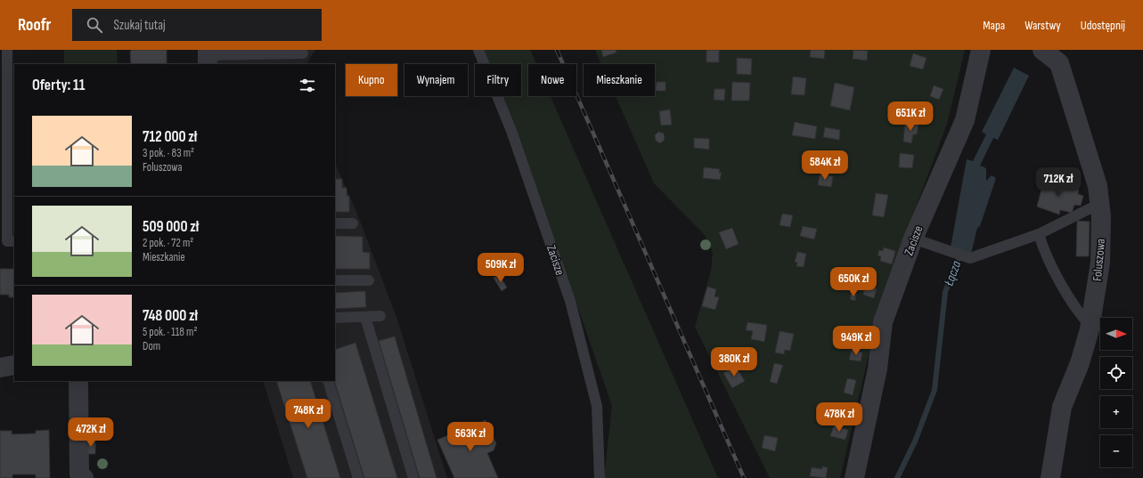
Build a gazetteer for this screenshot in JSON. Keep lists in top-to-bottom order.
{
  "streets": {
    "street": ["Zacisze", "Foluszowa"]
  },
  "water": ["Łącza"],
  "north": "right",
  "page": {
    "header": "Roofr",
    "search": "Szukaj tutaj",
    "nav": ["Mapa", "Warstwy", "Udostępnij"],
    "chip": [
      "Kupno",
      "Wynajem",
      "Filtry",
      "Nowe",
      "Mieszkanie"
    ],
    "heading": "Oferty: 11",
    "price": [
      "651K zł",
      "584K zł",
      "712K zł",
      "509K zł",
      "650K zł",
      "949K zł",
      "380K zł",
      "748K zł",
      "478K zł",
      "472K zł",
      "563K zł"
    ],
    "list": [
      {
        "name": "712 000 zł",
        "note": "3 pok. · 83 m² · Foluszowa"
      },
      {
        "name": "509 000 zł",
        "note": "2 pok. · 72 m² · Mieszkanie"
      },
      {
        "name": "748 000 zł",
        "note": "5 pok. · 118 m² · Dom"
      }
    ],
    "map_buttons": ["+", "−"]
  }
}
